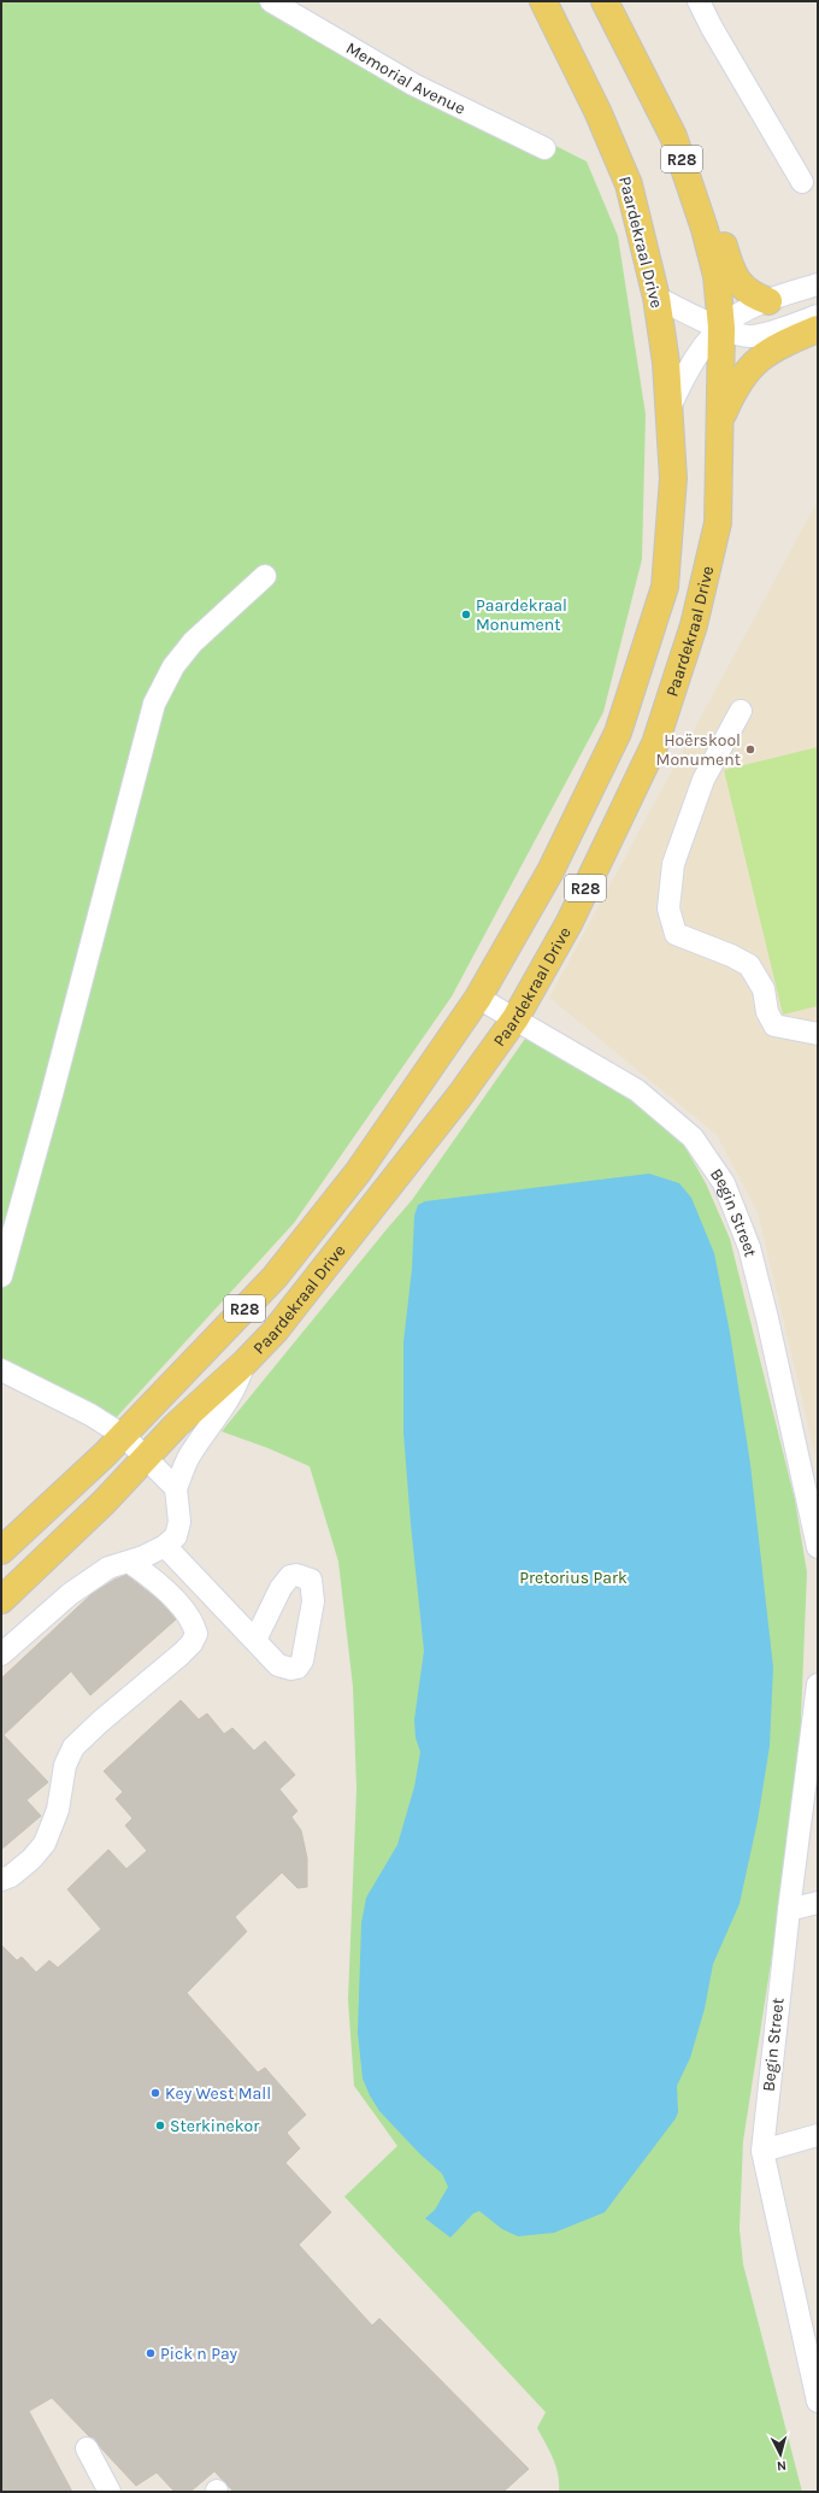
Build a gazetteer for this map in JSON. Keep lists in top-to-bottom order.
{
  "streets": {
    "main road": ["R28", "Paardekraal Drive"],
    "street": ["Memorial Avenue", "Begin Street"]
  },
  "crossings": [
    ["Paardekraal Drive", "Begin Street"]
  ],
  "parks": ["Pretorius Park"],
  "places": [
    "Paardekraal Monument",
    "Hoërskool Monument",
    "Key West Mall",
    "Sterkinekor",
    "Pick n Pay"
  ],
  "north": "bottom"
}
